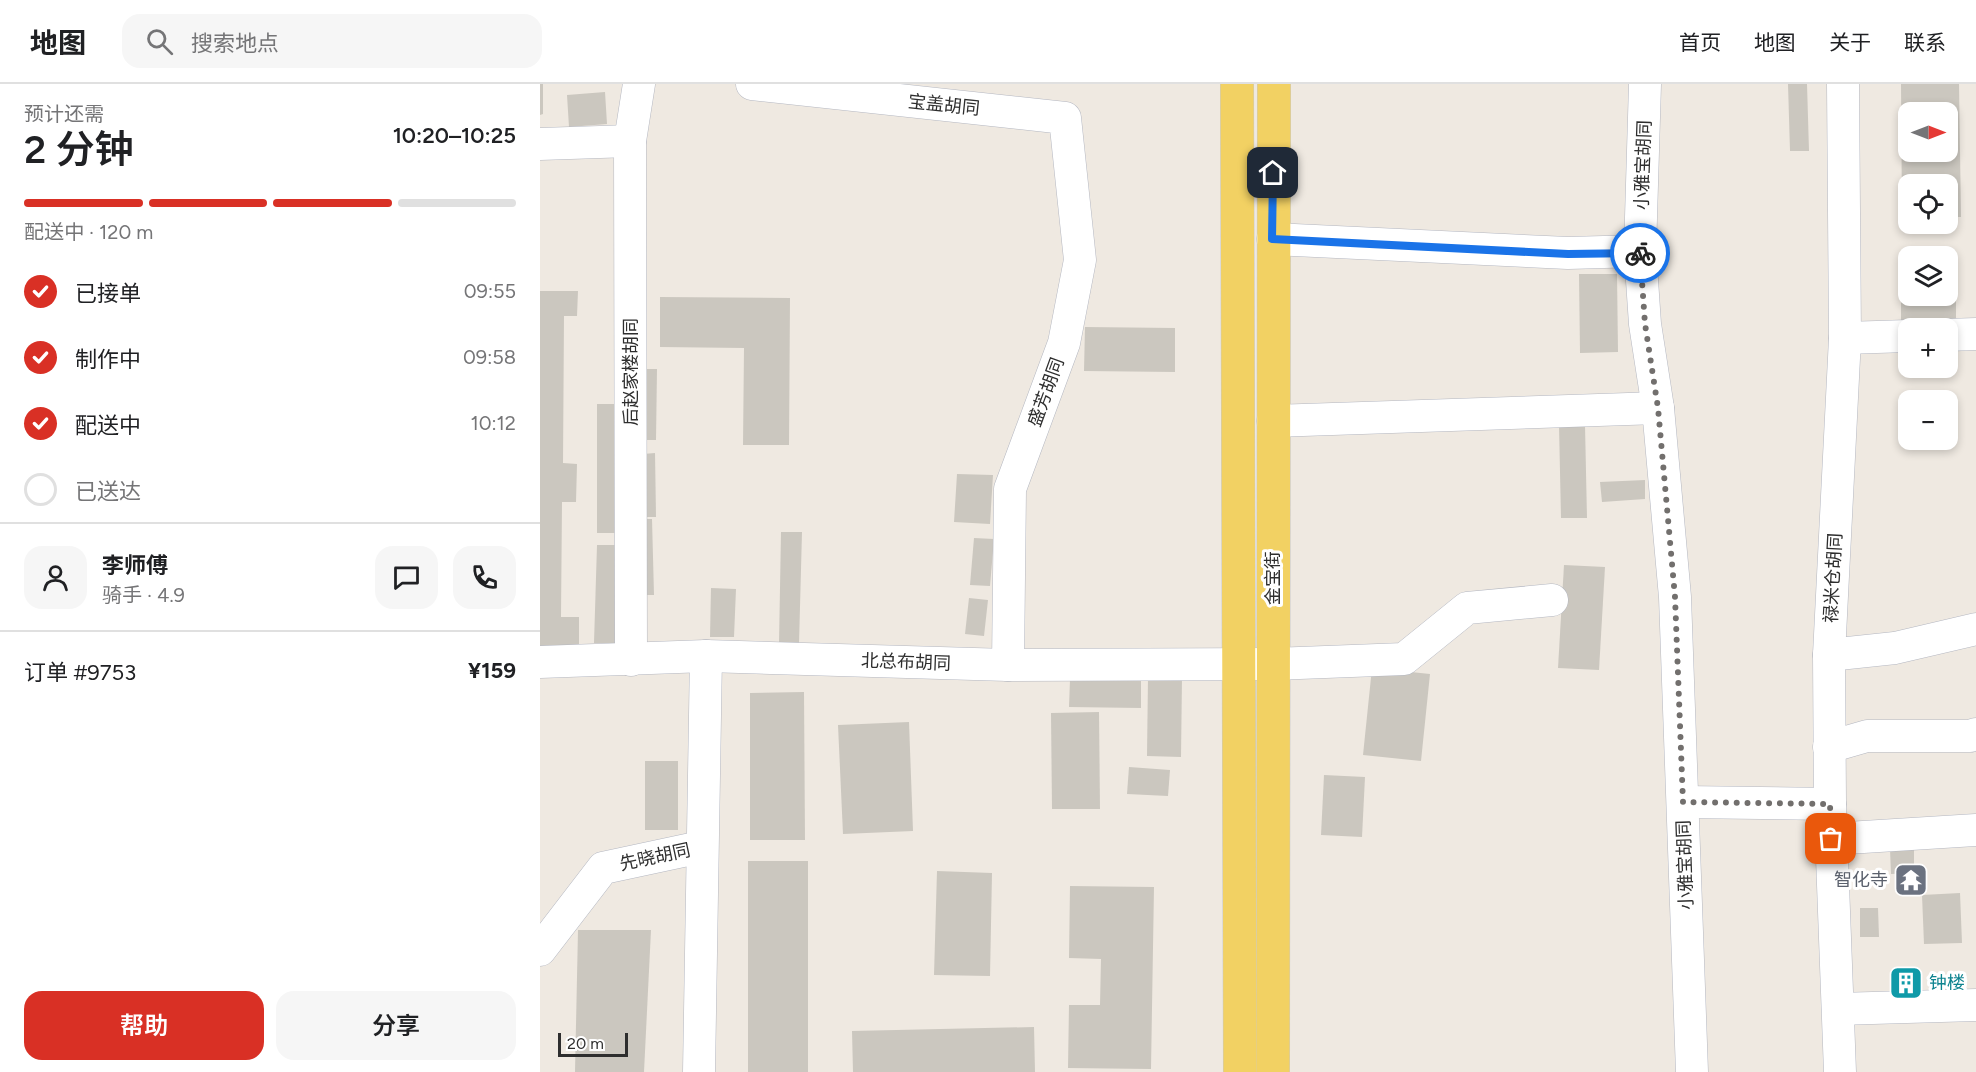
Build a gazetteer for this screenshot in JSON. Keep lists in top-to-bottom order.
{
  "streets": {
    "main road": ["金宝街"],
    "street": [
      "宝盖胡同",
      "小雅宝胡同",
      "后赵家楼胡同",
      "盛芳胡同",
      "禄米仓胡同",
      "北总布胡同",
      "先晓胡同"
    ]
  },
  "crossings": [
    ["宝盖胡同", "盛芳胡同"],
    ["后赵家楼胡同", "北总布胡同"],
    ["盛芳胡同", "北总布胡同"],
    ["金宝街", "北总布胡同"]
  ],
  "places": {
    "temple": ["智化寺"],
    "building": ["钟楼"]
  },
  "scale_bar": "20 m",
  "north": "right",
  "page": {
    "header": "地图",
    "search": "搜索地点",
    "nav": [
      "首页",
      "地图",
      "关于",
      "联系"
    ],
    "heading": ["2 分钟", "预计还需", "10:20–10:25"],
    "panel": [
      "李师傅",
      "骑手 · 4.9",
      "订单 #9753",
      "¥159"
    ],
    "map_buttons": ["+", "−"],
    "bar": "配送中 · 120 m",
    "list": [
      ["已接单", "09:55"],
      ["制作中", "09:58"],
      ["配送中", "10:12"],
      "已送达"
    ],
    "buttons": ["帮助", "分享"],
    "scale": "20 m"
  }
}
